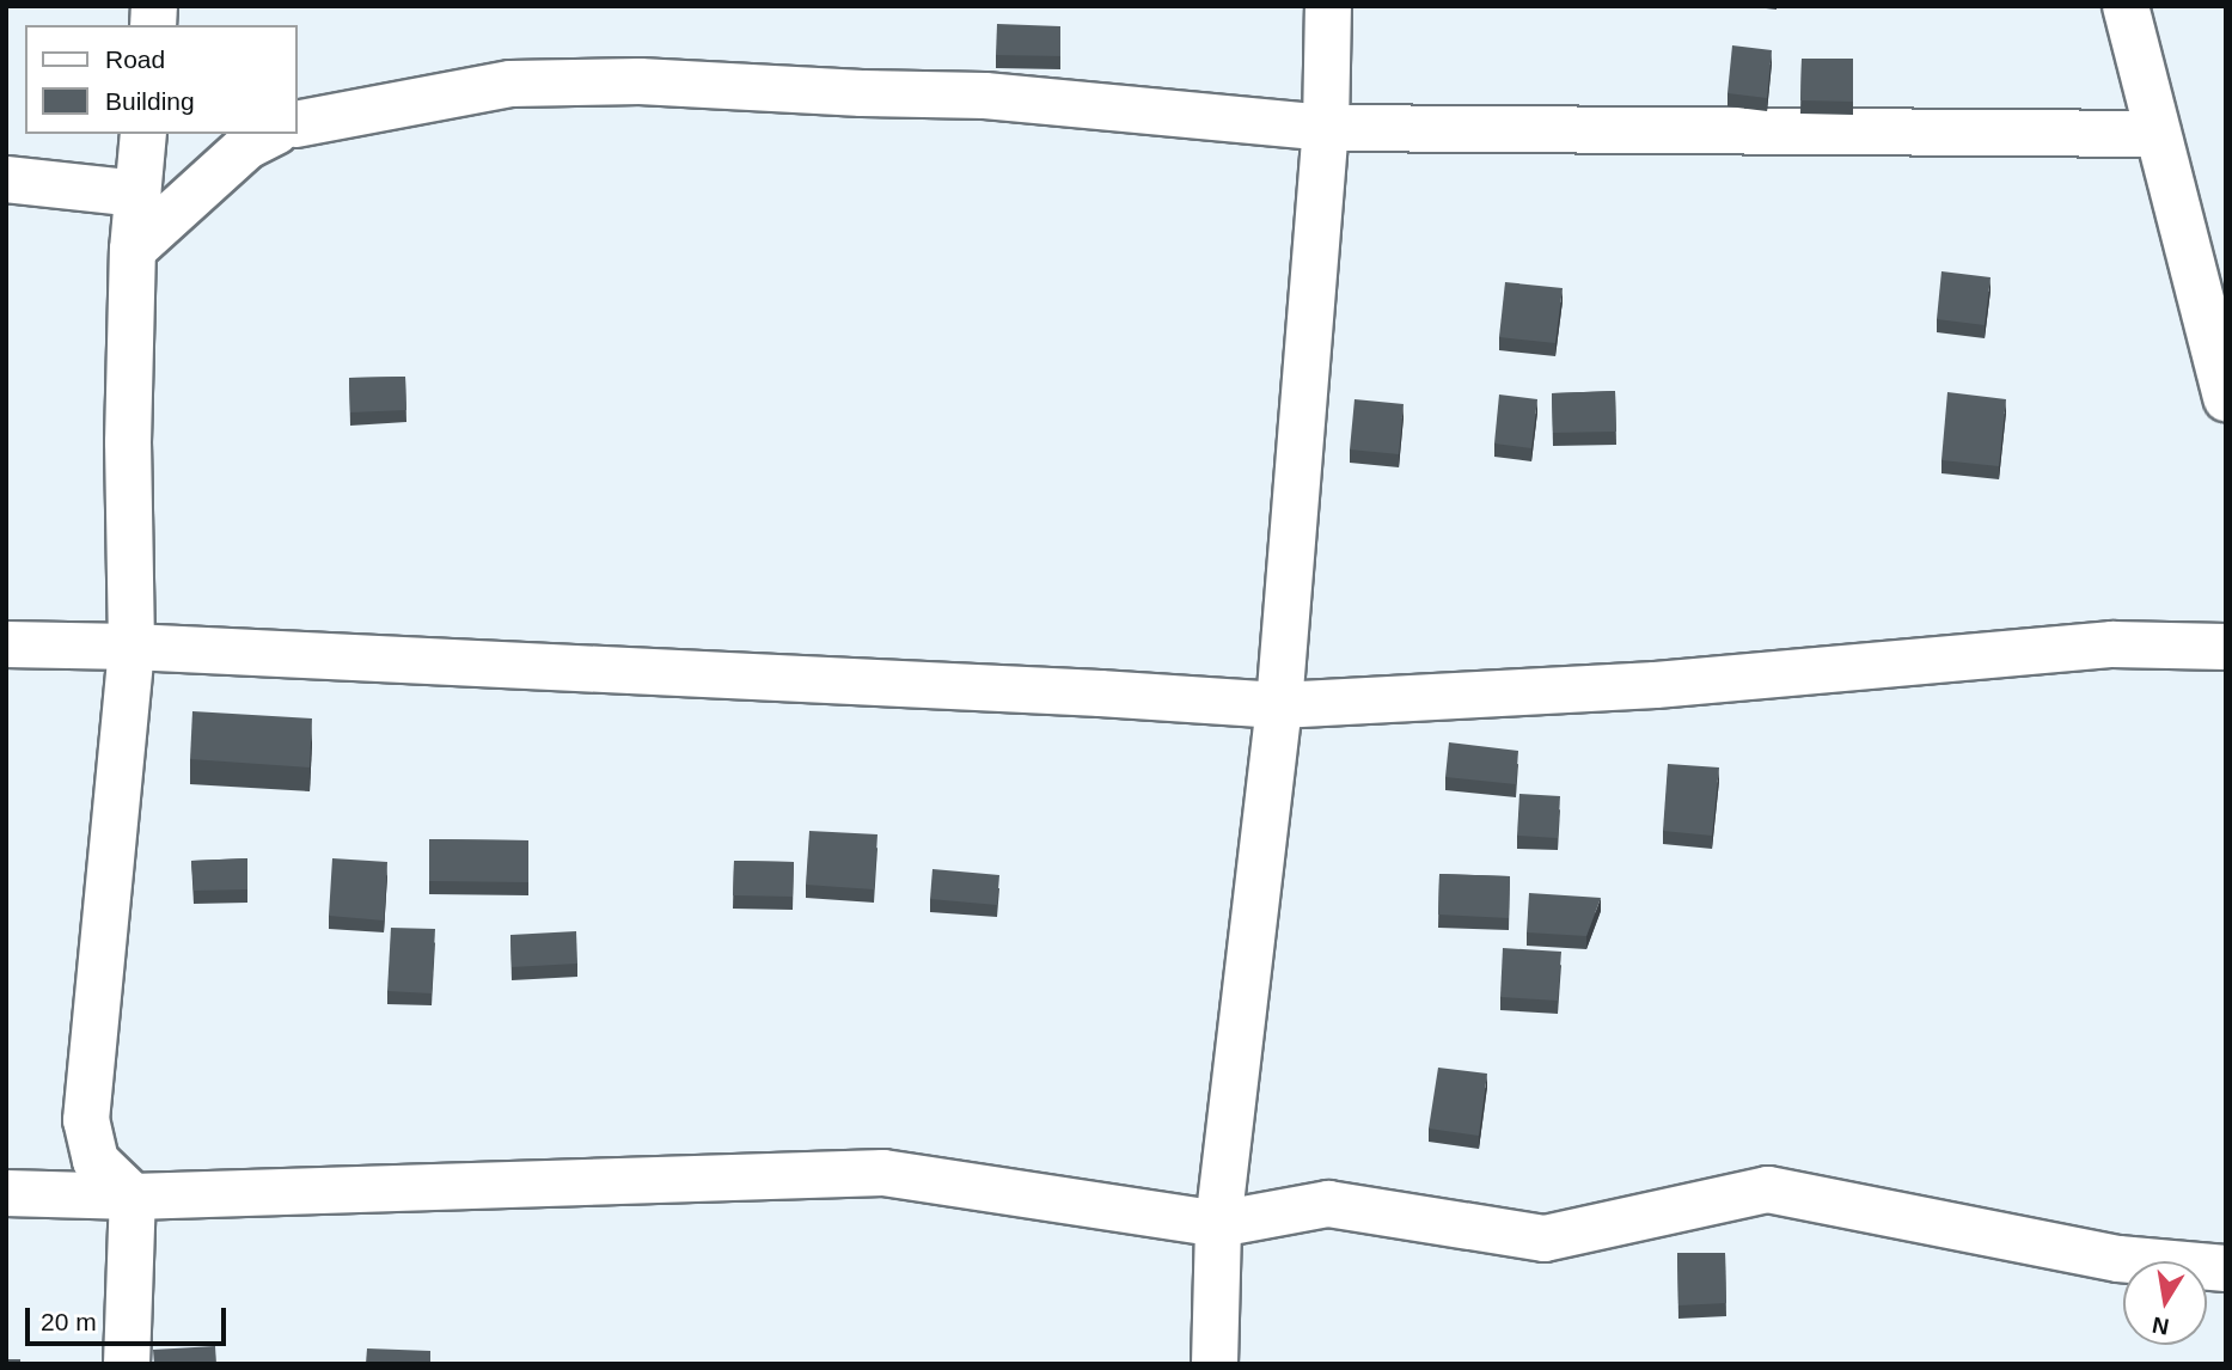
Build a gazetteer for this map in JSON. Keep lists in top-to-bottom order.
{
  "legend": ["Road", "Building"],
  "scale_bar": "20 m",
  "north": "bottom"
}
